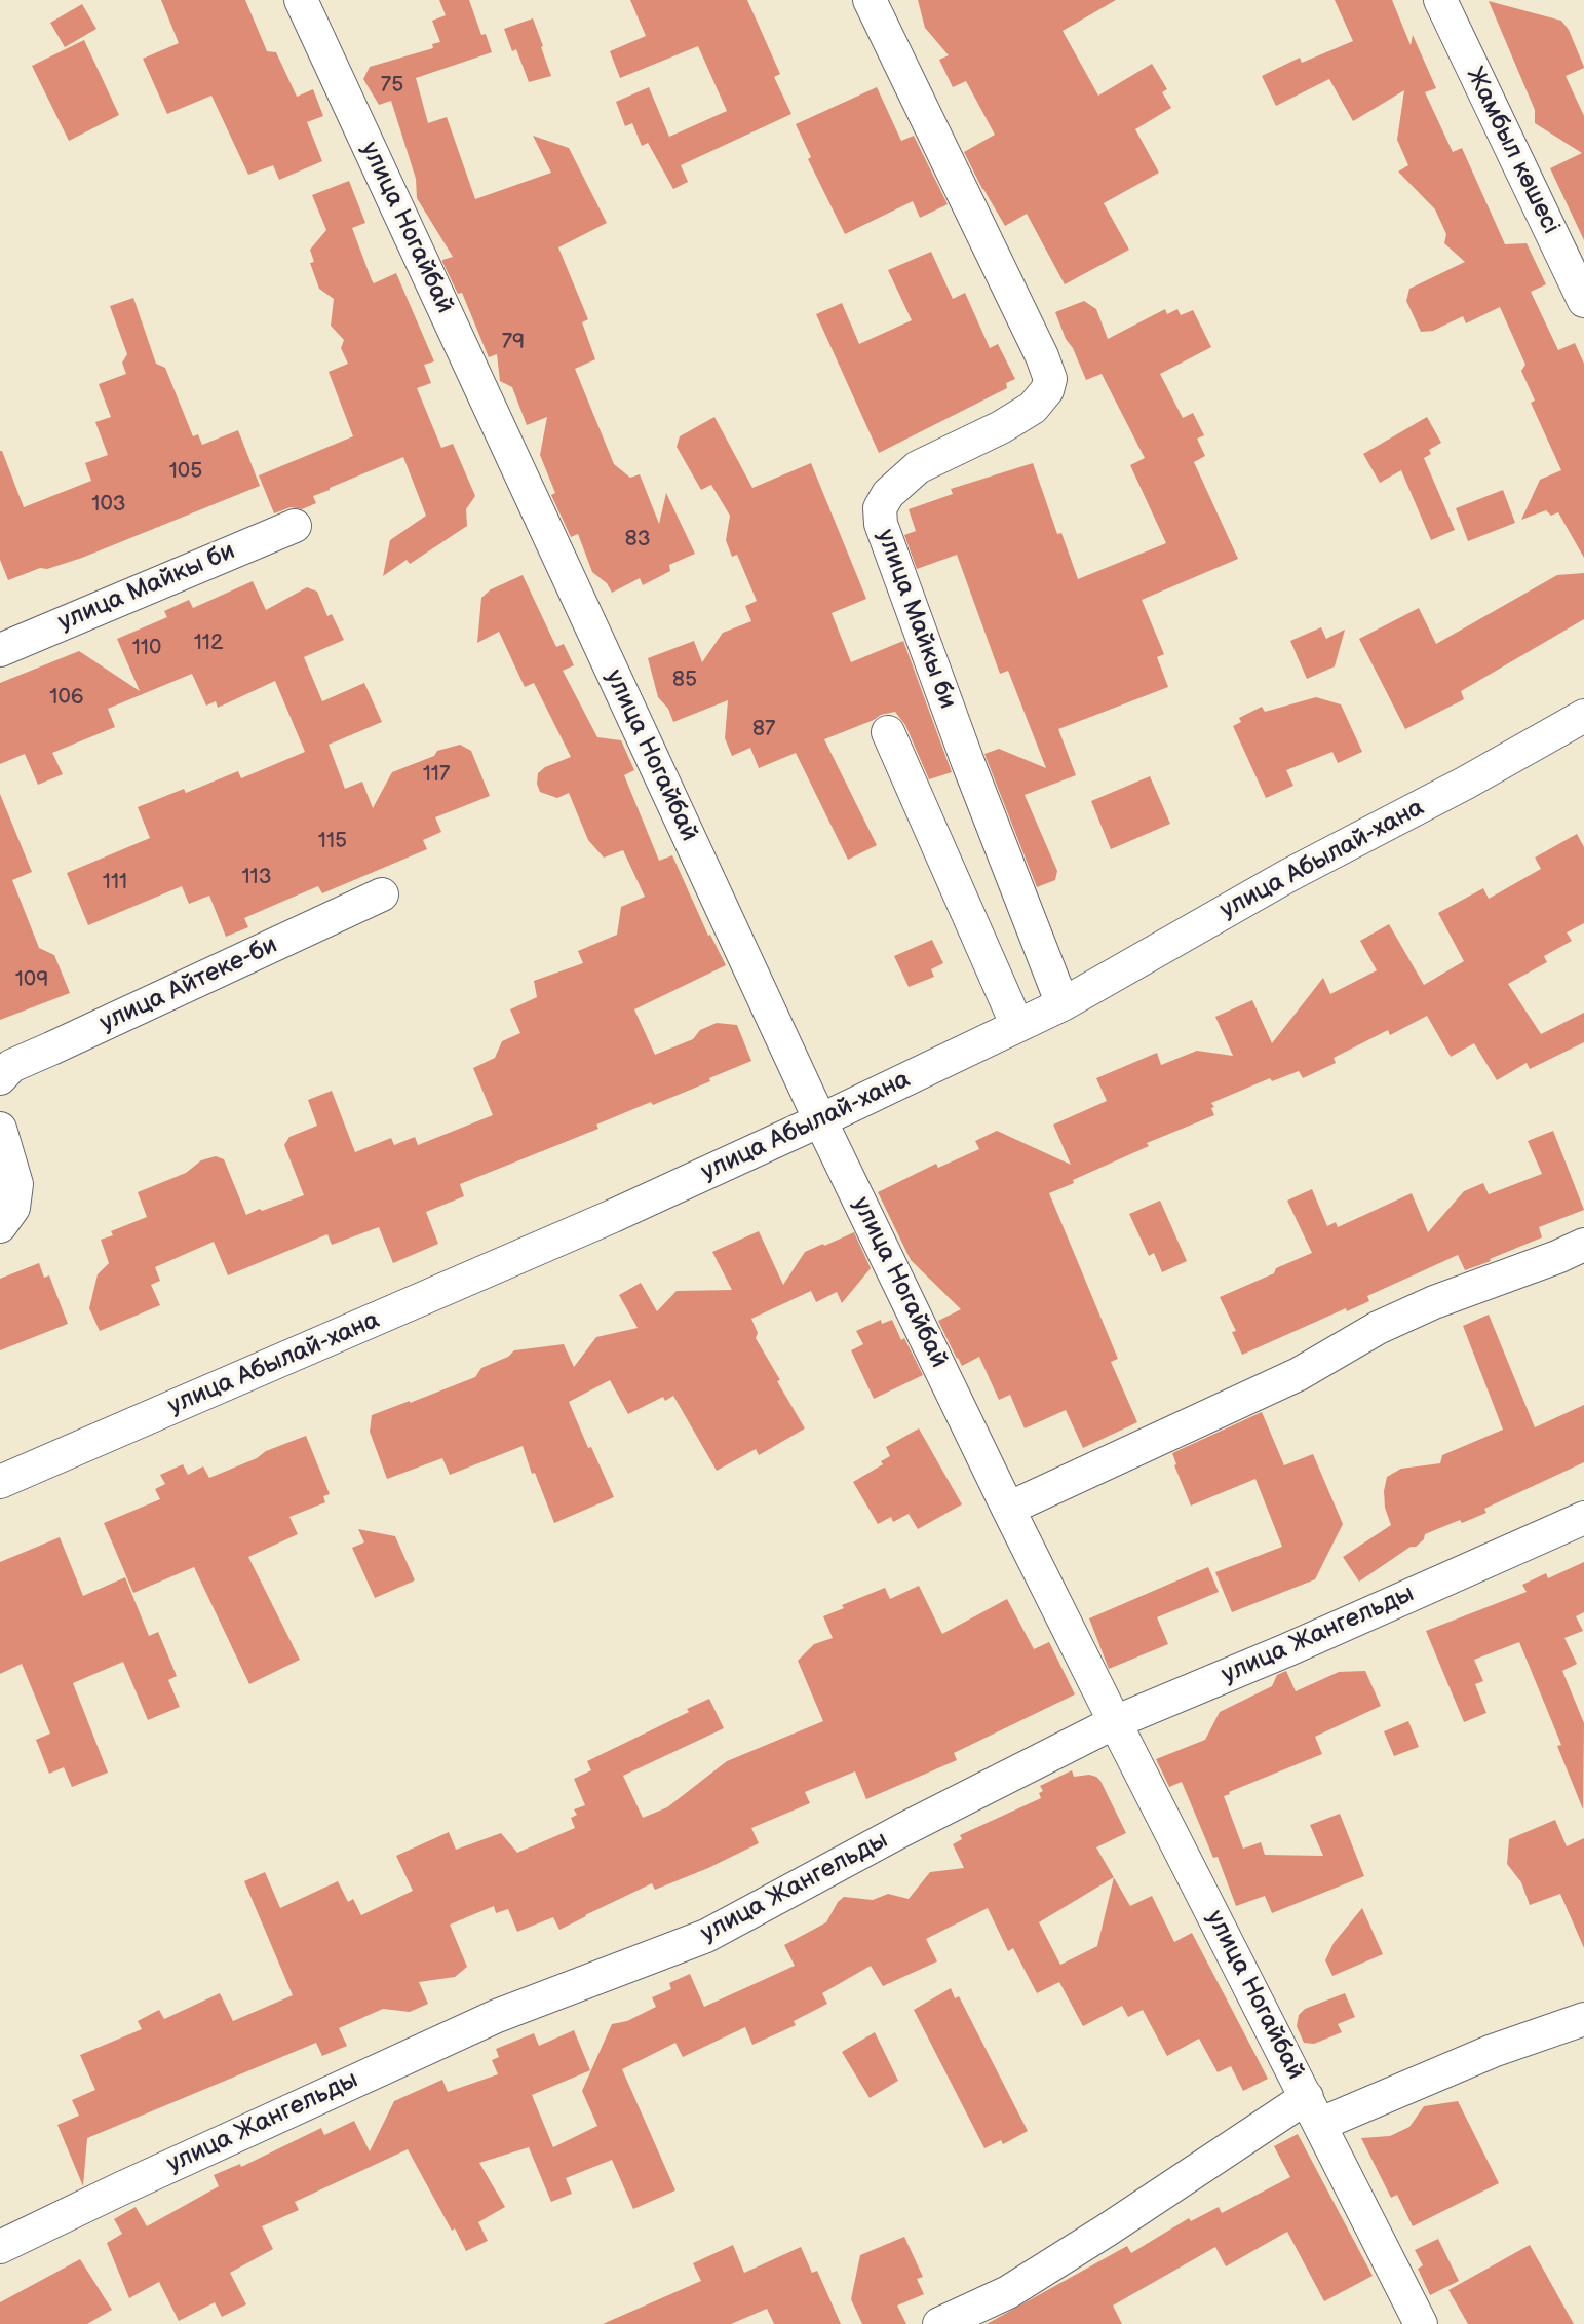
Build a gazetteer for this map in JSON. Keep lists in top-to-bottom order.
{
  "streets": {
    "street": [
      "Жамбыл көшесі",
      "улица Ногайбай",
      "улица Майкы би",
      "улица Абылай-хана",
      "улица Айтеке-би",
      "улица Жангельды"
    ]
  },
  "crossings": [
    ["улица Ногайбай", "улица Абылай-хана"],
    ["улица Ногайбай", "улица Жангельды"],
    ["улица Майкы би", "улица Абылай-хана"]
  ],
  "house_numbers": [
    "75",
    "79",
    "105",
    "103",
    "83",
    "112",
    "110",
    "85",
    "106",
    "87",
    "117",
    "115",
    "113",
    "111",
    "109"
  ]
}
